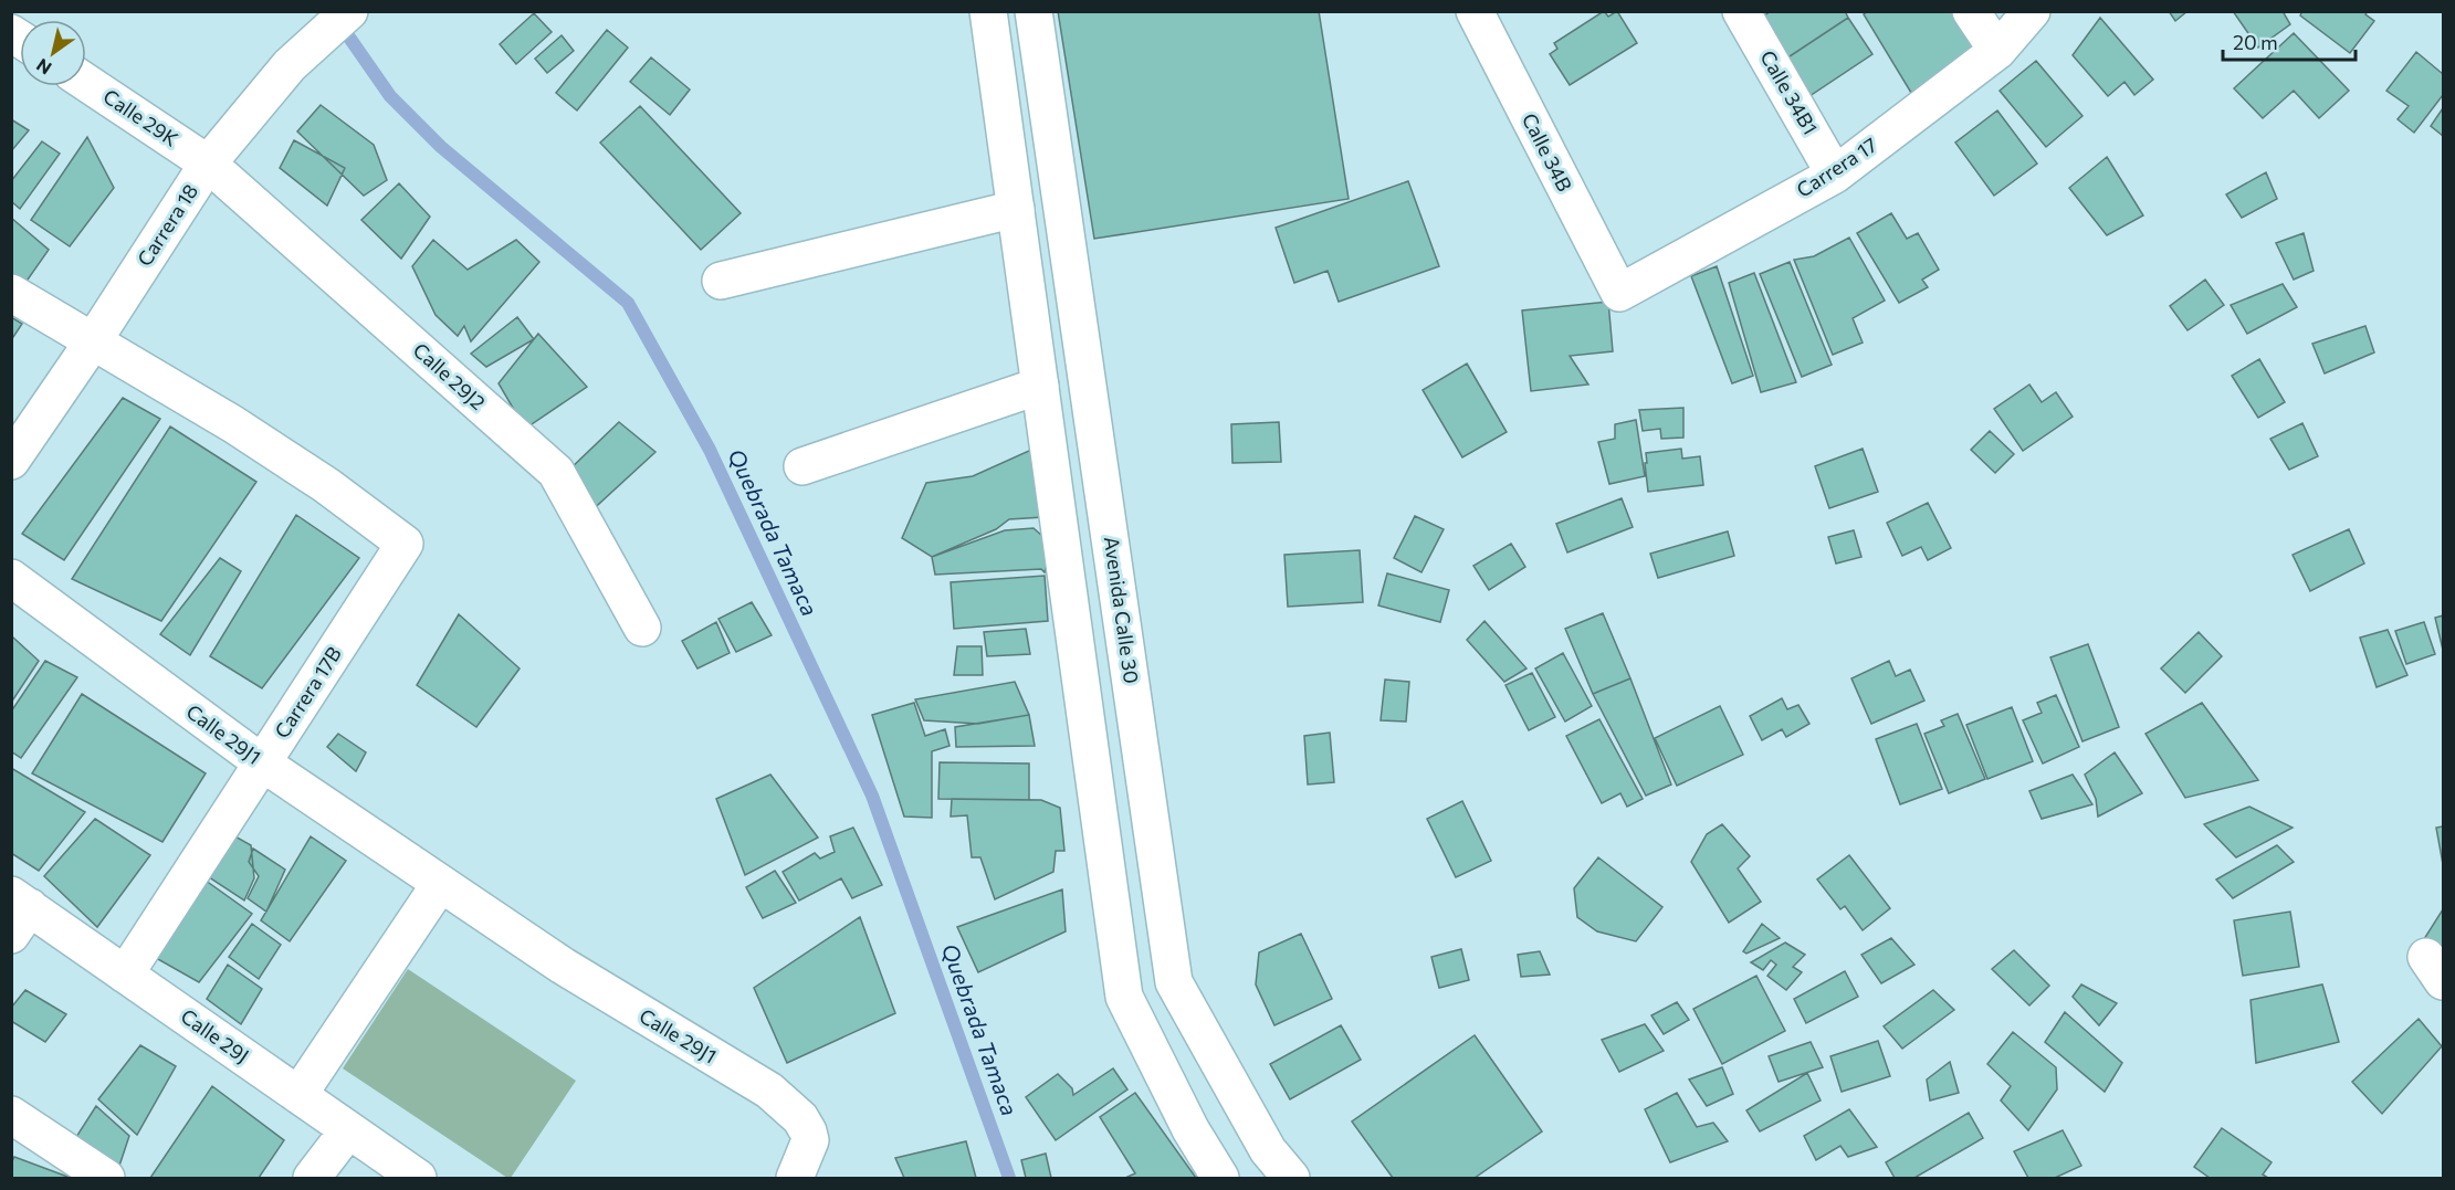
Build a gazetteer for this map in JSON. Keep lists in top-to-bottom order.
{
  "streets": {
    "street": [
      "Calle 34B1",
      "Calle 29K",
      "Calle 34B",
      "Carrera 17",
      "Carrera 18",
      "Calle 29J2",
      "Avenida Calle 30",
      "Carrera 17B",
      "Calle 29J1",
      "Calle 29J"
    ]
  },
  "crossings": [
    ["Calle 34B1", "Carrera 17"],
    ["Calle 29K", "Carrera 18"],
    ["Calle 29K", "Calle 29J2"],
    ["Calle 34B", "Carrera 17"],
    ["Carrera 18", "Calle 29J2"],
    ["Carrera 18", "Carrera 17B"],
    ["Carrera 17B", "Calle 29J1"],
    ["Carrera 17B", "Calle 29J"]
  ],
  "water": ["Quebrada Tamaca"],
  "scale_bar": "20 m",
  "north": "bottom left"
}
